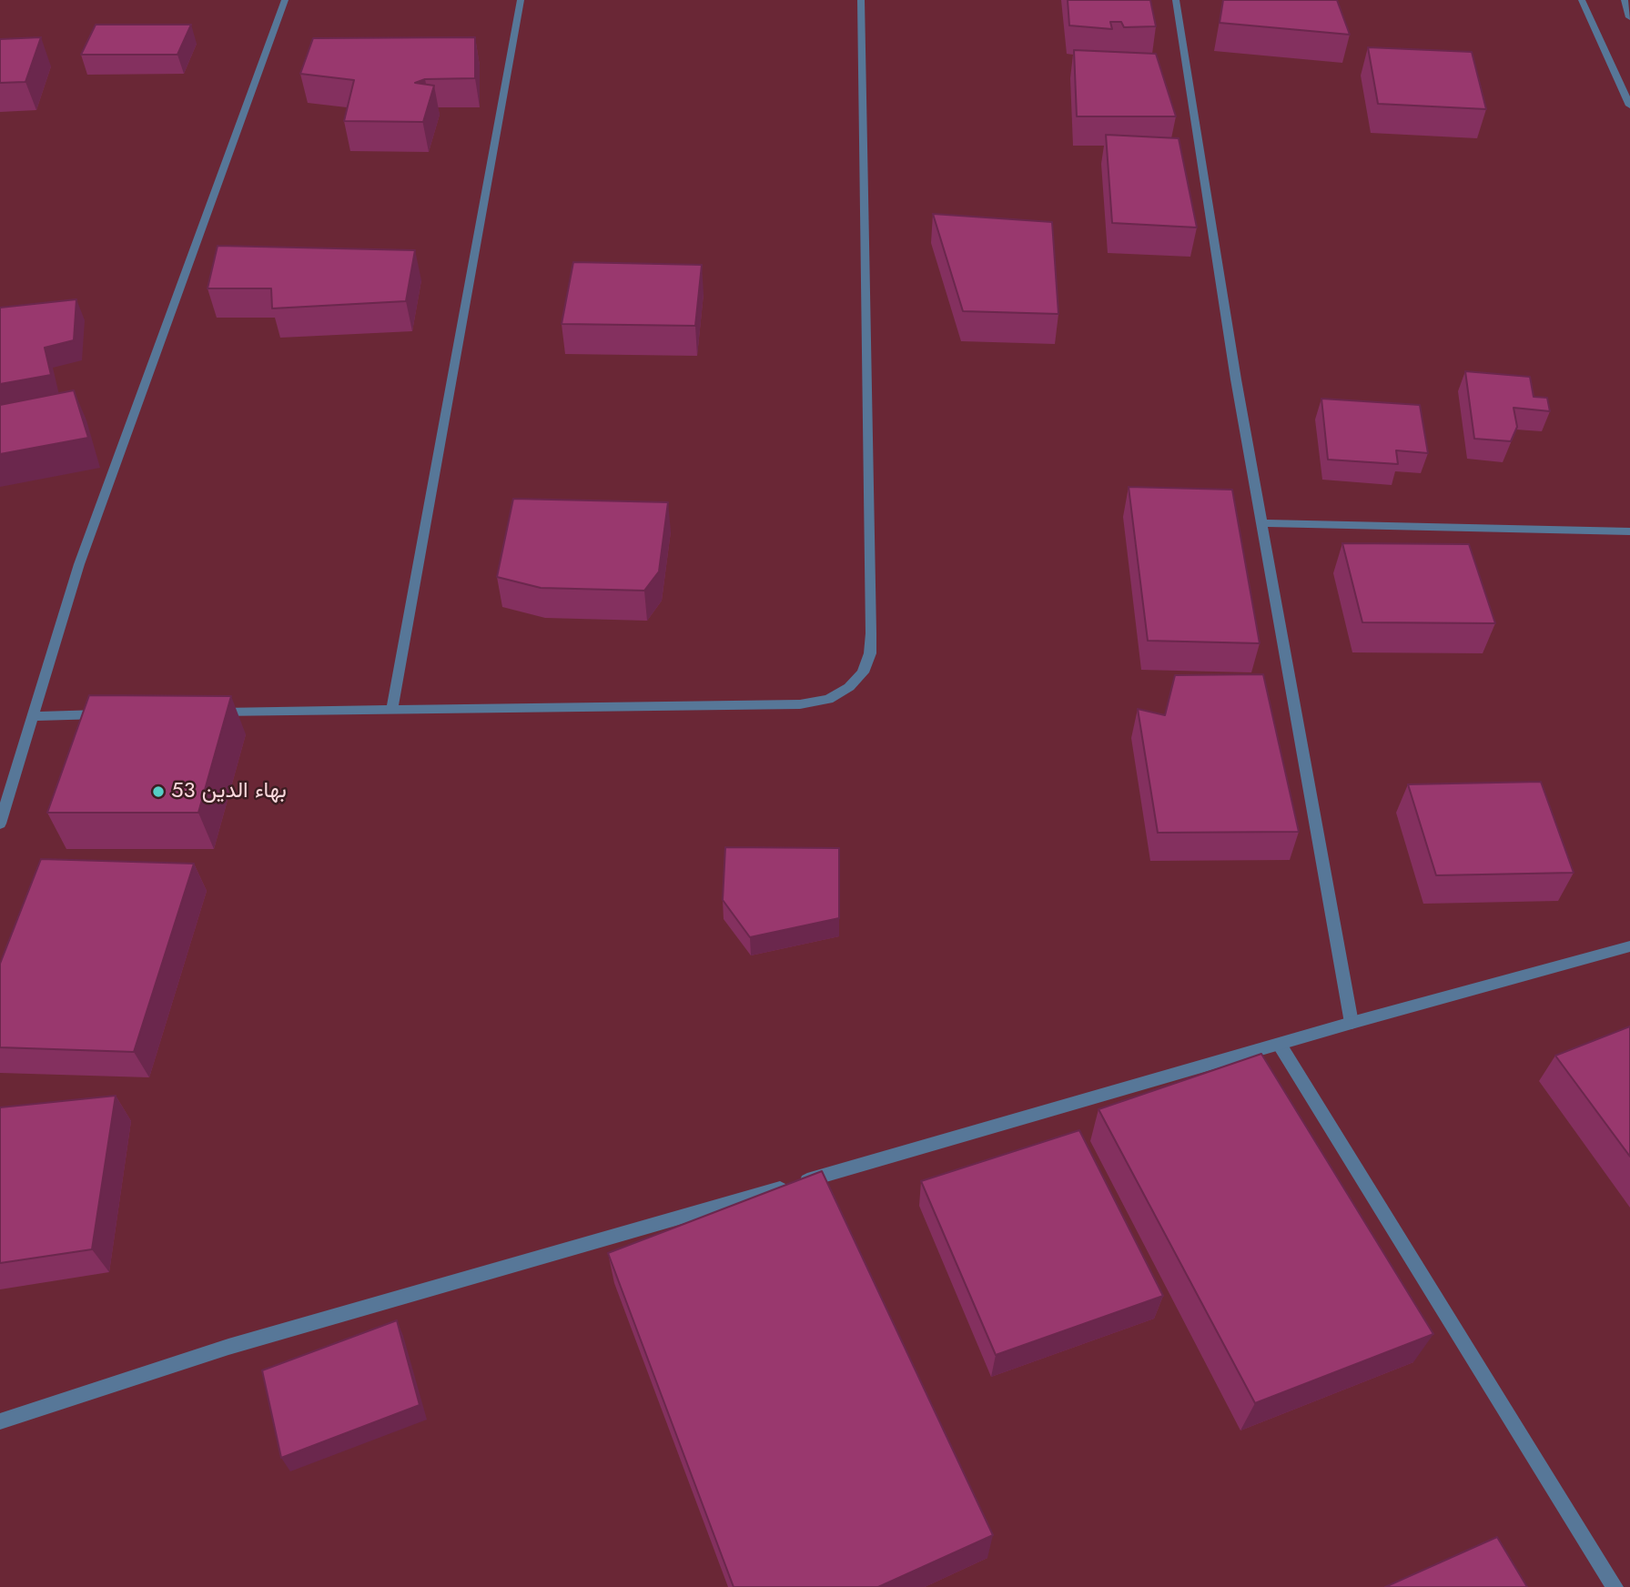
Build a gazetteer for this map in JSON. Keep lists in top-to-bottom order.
{
  "places": ["بهاء الدين 53"]
}
